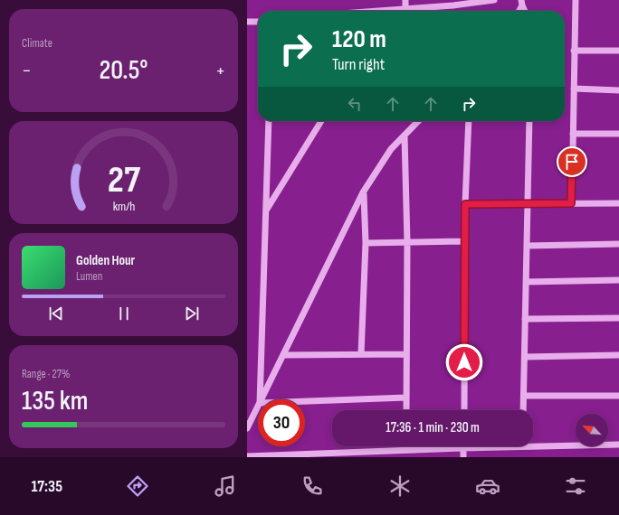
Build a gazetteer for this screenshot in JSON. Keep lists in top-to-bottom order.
{
  "north": "top left",
  "page": {
    "tile": [
      "Climate",
      ["Range · 27%", "135 km"]
    ],
    "turn": ["120 m", "Turn right"],
    "heat": ["−", "20.5°", "+"],
    "song": ["Golden Hour", "Lumen"],
    "limit": "30",
    "trip": "17:36 · 1 min · 230 m",
    "tabs": "17:35",
    "gauge": ["27", "km/h"]
  }
}
